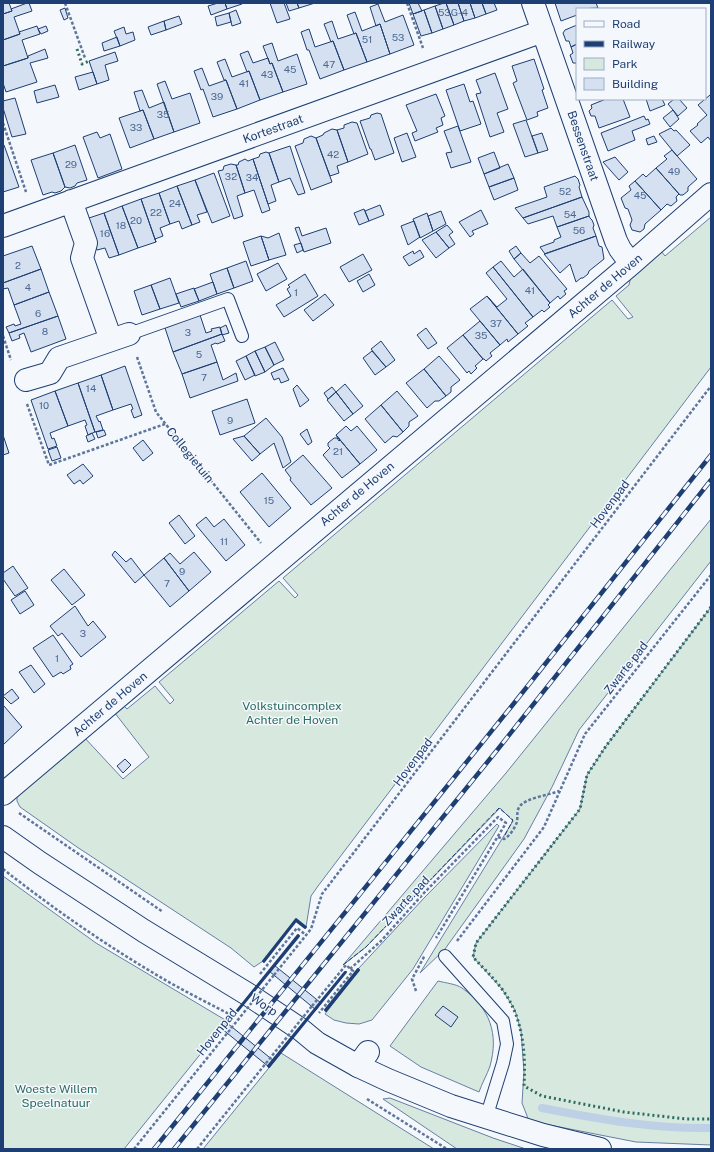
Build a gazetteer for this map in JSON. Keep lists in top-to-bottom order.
{
  "streets": {
    "street": [
      "Kortestraat",
      "Bessenstraat",
      "Achter de Hoven",
      "Worp"
    ],
    "path": ["Collegietuin", "Hovenpad", "Zwarte pad"]
  },
  "crossings": [
    ["Kortestraat", "Bessenstraat"],
    ["Bessenstraat", "Achter de Hoven"],
    ["Achter de Hoven", "Collegietuin"]
  ],
  "parks": ["Volkstuincomplex Achter de Hoven", "Woeste Willem Speelnatuur"],
  "house_numbers": [
    "53G-4",
    "53",
    "51",
    "47",
    "45",
    "43",
    "41",
    "39",
    "35",
    "33",
    "42",
    "29",
    "49",
    "32",
    "34",
    "52",
    "45",
    "24",
    "22",
    "54",
    "20",
    "18",
    "56",
    "16",
    "2",
    "4",
    "41",
    "1",
    "6",
    "37",
    "8",
    "3",
    "35",
    "5",
    "7",
    "14",
    "10",
    "9",
    "21",
    "15",
    "11",
    "9",
    "7",
    "3",
    "1"
  ],
  "legend": [
    "Road",
    "Railway",
    "Park",
    "Building"
  ]
}
